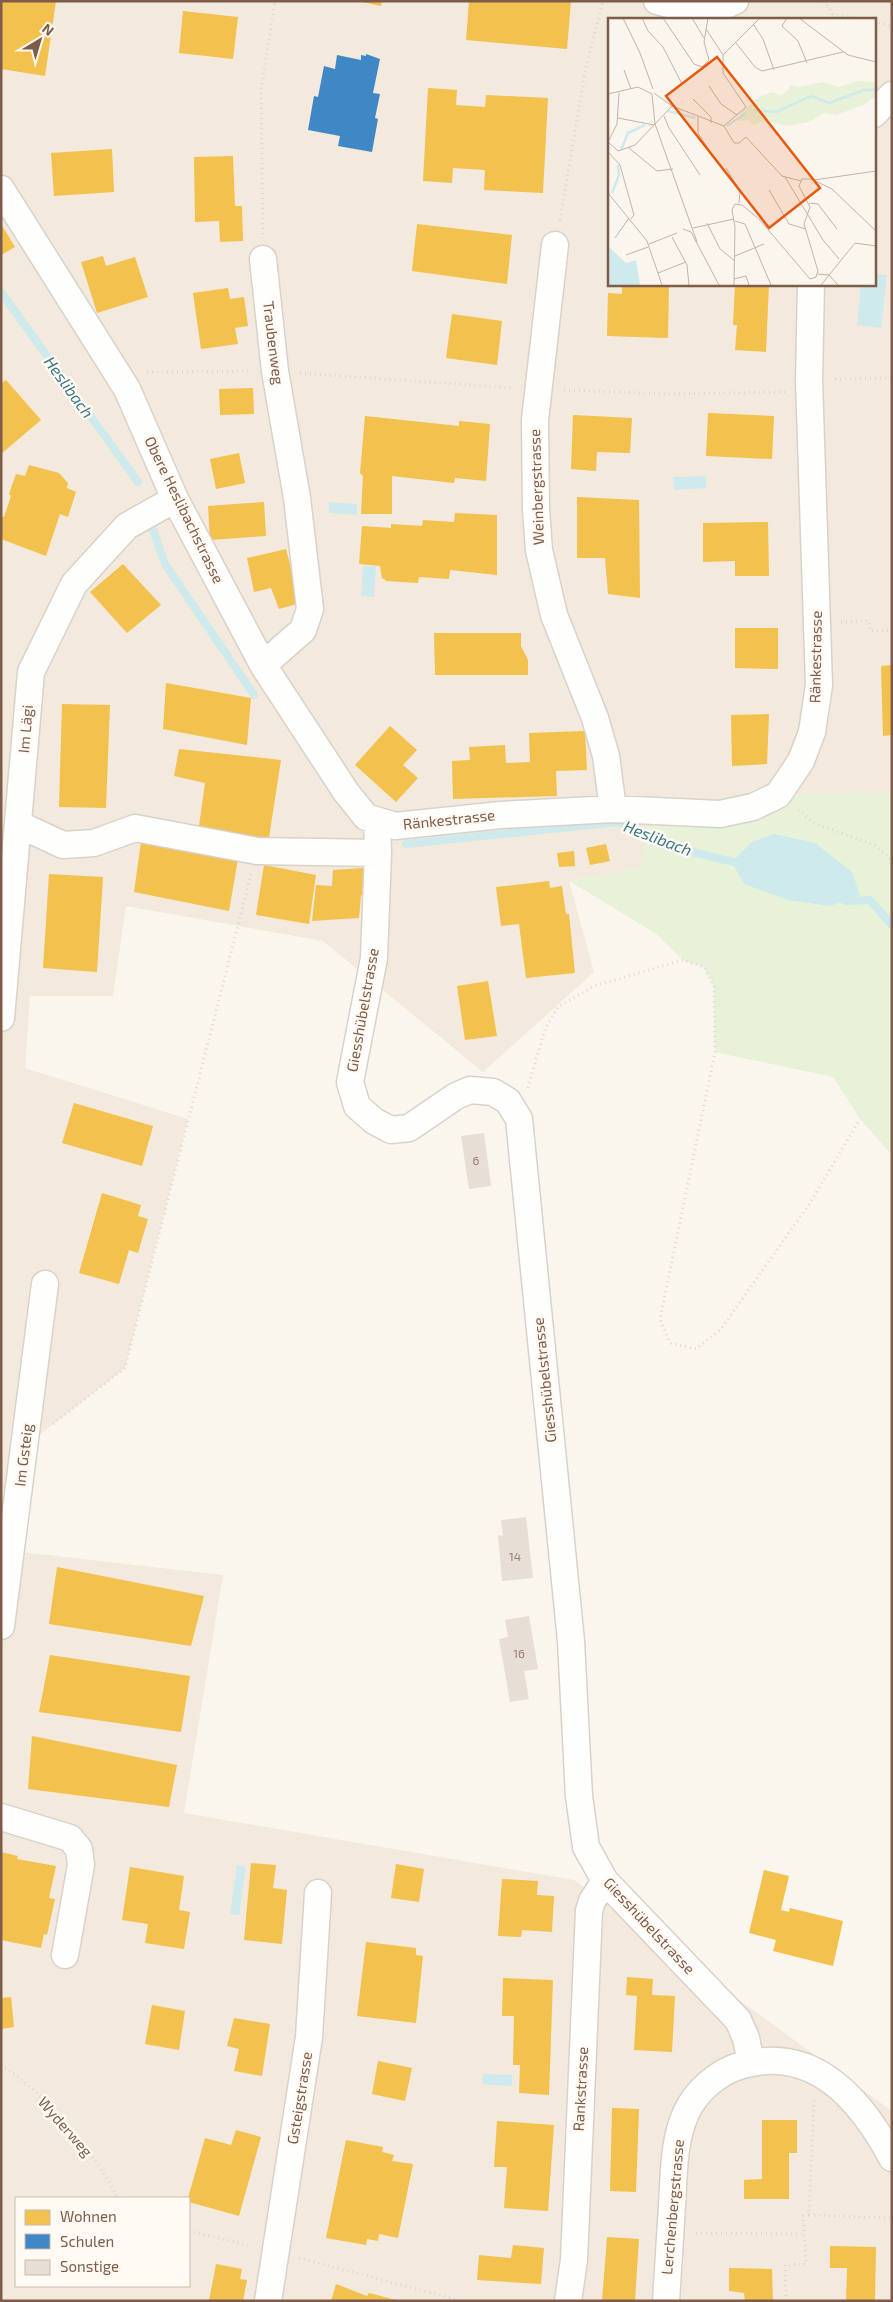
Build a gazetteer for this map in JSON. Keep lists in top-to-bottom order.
{
  "streets": {
    "street": [
      "Traubenweg",
      "Weinbergstrasse",
      "Obere Heslibachstrasse",
      "Ränkestrasse",
      "Im Lägi",
      "Giesshübelstrasse",
      "Im Gsteig",
      "Rankstrasse",
      "Gsteigstrasse",
      "Lerchenbergstrasse"
    ],
    "path": ["Wyderweg"]
  },
  "crossings": [
    ["Traubenweg", "Obere Heslibachstrasse"],
    ["Weinbergstrasse", "Ränkestrasse"],
    ["Obere Heslibachstrasse", "Ränkestrasse"],
    ["Obere Heslibachstrasse", "Im Lägi"],
    ["Obere Heslibachstrasse", "Giesshübelstrasse"],
    ["Ränkestrasse", "Giesshübelstrasse"],
    ["Giesshübelstrasse", "Rankstrasse"],
    ["Giesshübelstrasse", "Lerchenbergstrasse"]
  ],
  "water": ["Heslibach"],
  "house_numbers": ["6", "14", "16"],
  "legend": ["Wohnen", "Schulen", "Sonstige"],
  "north": "top right"
}
